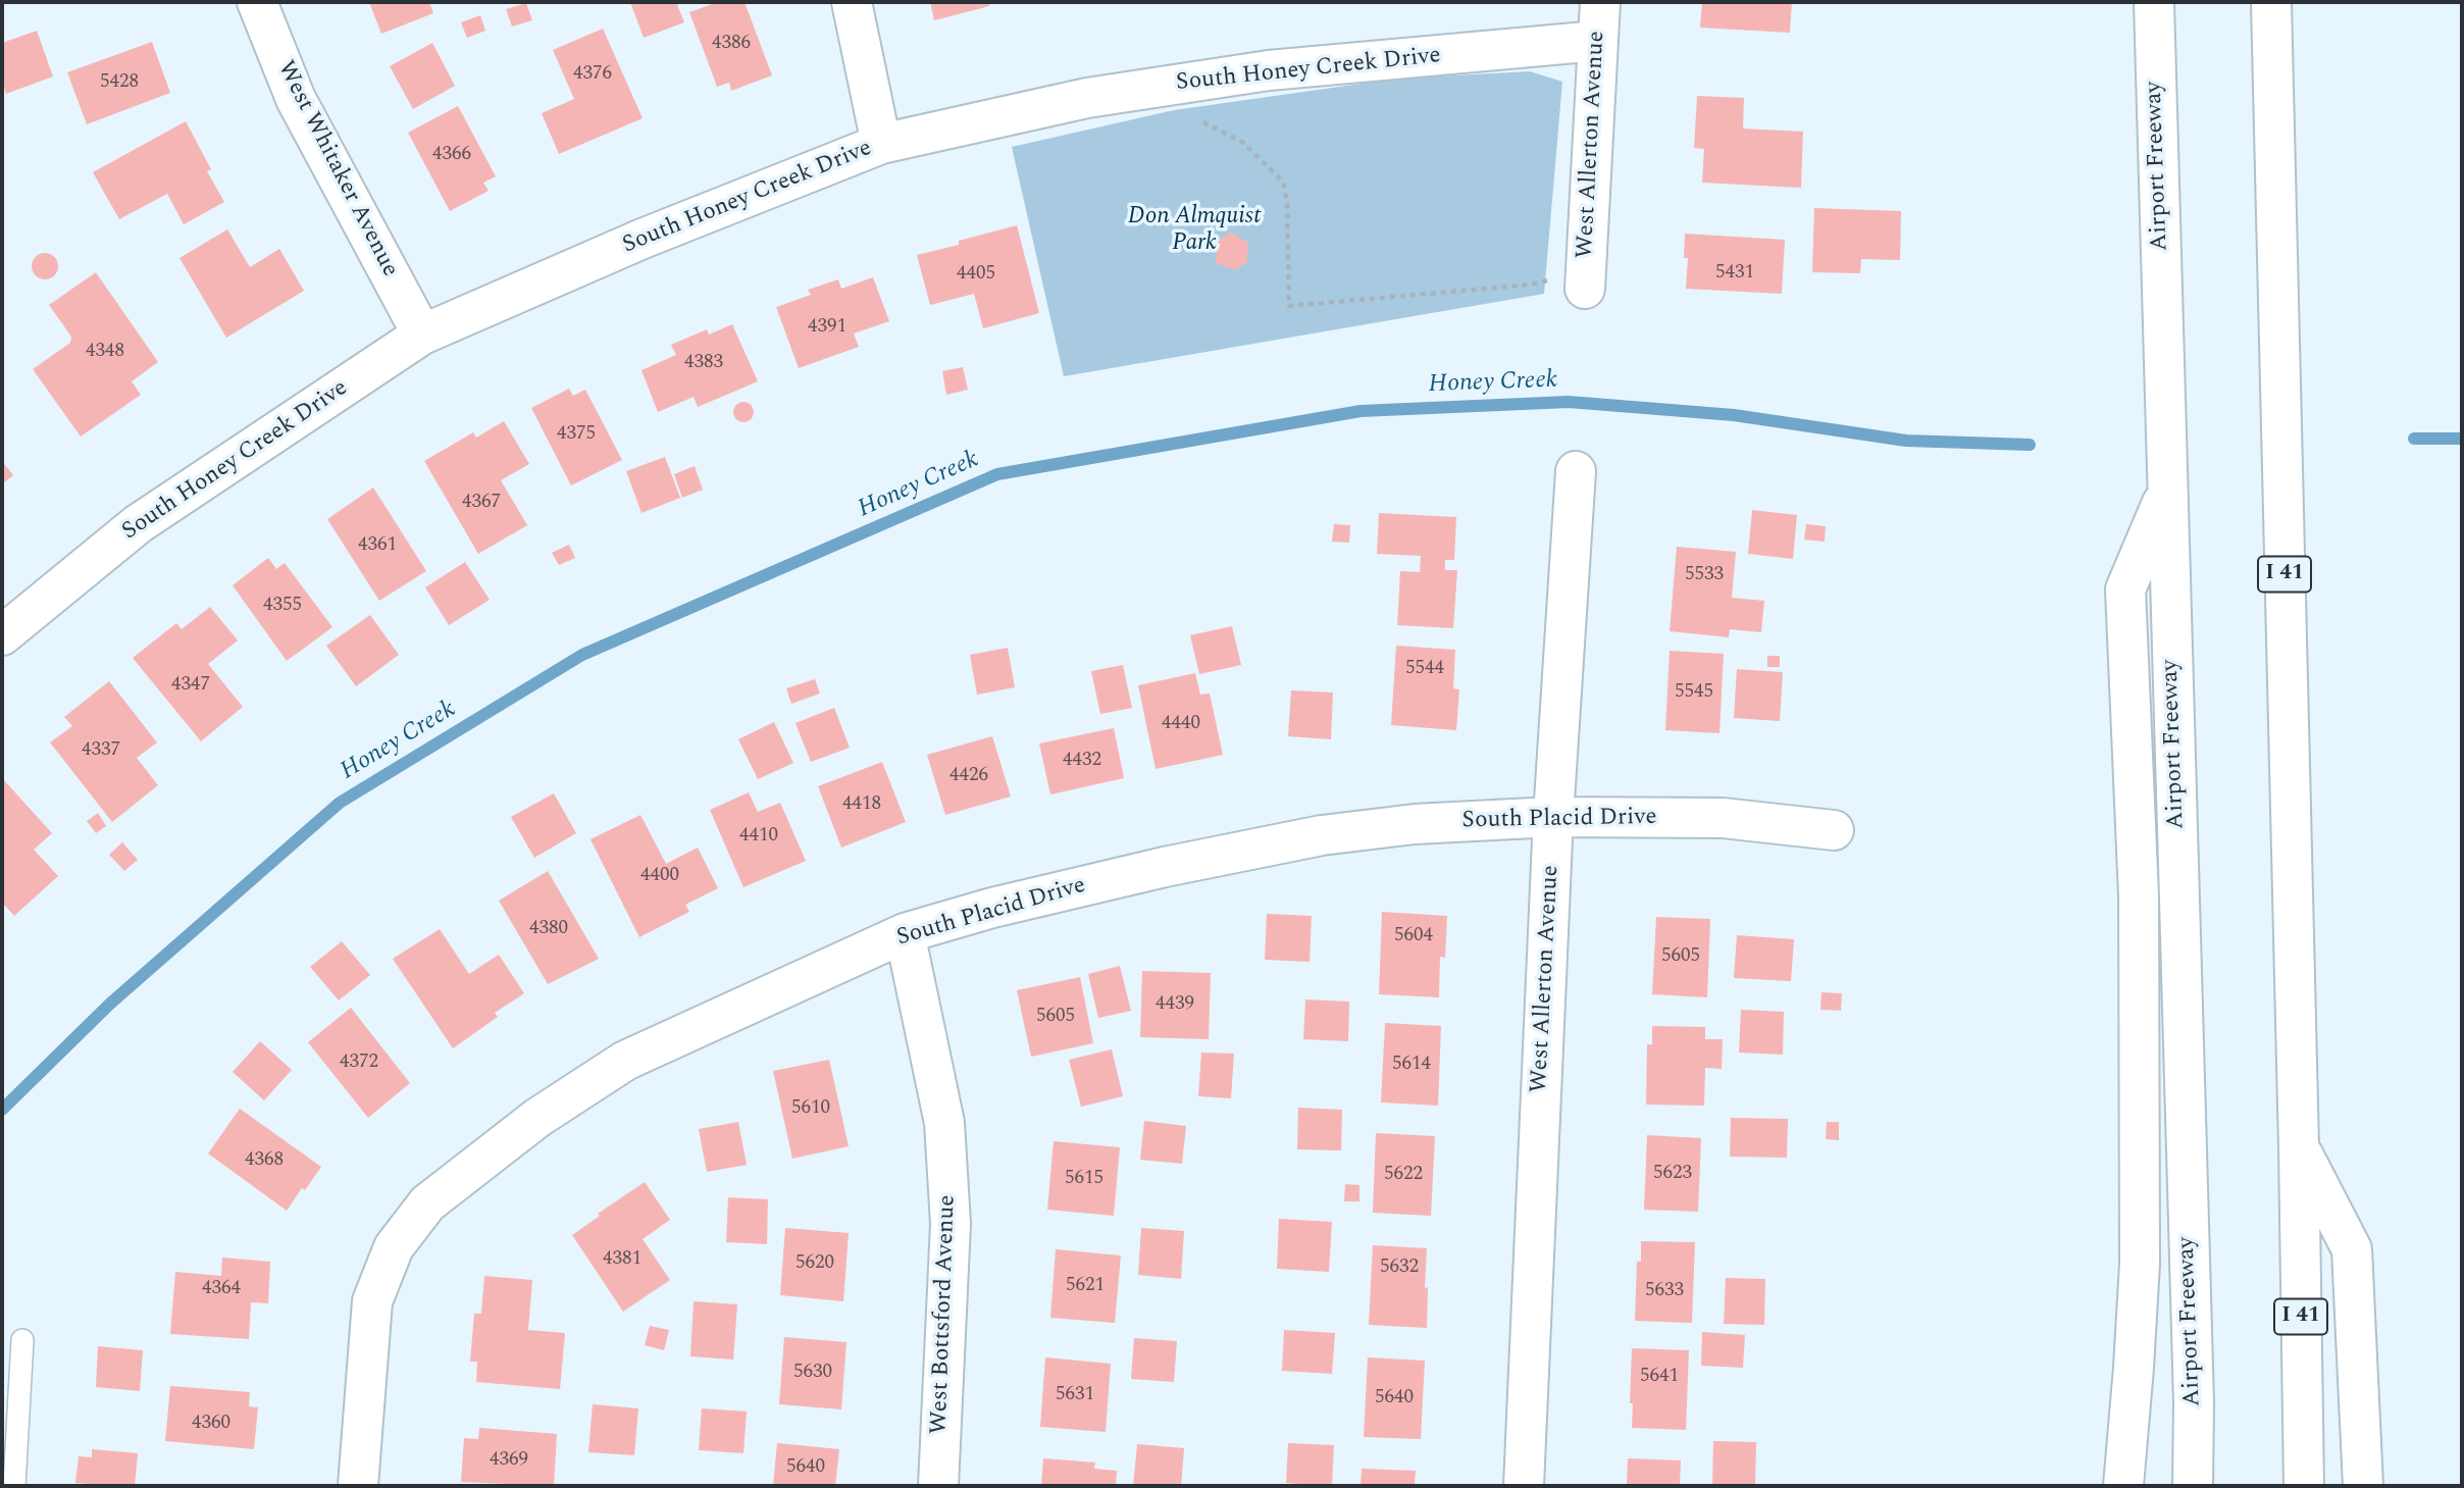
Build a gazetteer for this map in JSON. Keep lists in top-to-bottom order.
{
  "streets": {
    "main road": [
      "South Honey Creek Drive",
      "West Allerton Avenue",
      "Airport Freeway",
      "West Whitaker Avenue",
      "I 41",
      "South Placid Drive",
      "West Bottsford Avenue"
    ]
  },
  "crossings": [
    ["South Honey Creek Drive", "West Allerton Avenue"],
    ["South Honey Creek Drive", "West Whitaker Avenue"],
    ["West Allerton Avenue", "South Placid Drive"],
    ["South Placid Drive", "West Bottsford Avenue"]
  ],
  "water": ["Honey Creek"],
  "parks": ["Don Almquist Park"],
  "house_numbers": [
    "4386",
    "4376",
    "5428",
    "4366",
    "5431",
    "4405",
    "4391",
    "4348",
    "4383",
    "4375",
    "4367",
    "4361",
    "5533",
    "4355",
    "5544",
    "4347",
    "5545",
    "4440",
    "4337",
    "4432",
    "4426",
    "4418",
    "4410",
    "4400",
    "4380",
    "5604",
    "5605",
    "4439",
    "5605",
    "4372",
    "5614",
    "5610",
    "4368",
    "5623",
    "5622",
    "5615",
    "4381",
    "5620",
    "5632",
    "5621",
    "4364",
    "5633",
    "5630",
    "5641",
    "5631",
    "5640",
    "4360",
    "4369",
    "5640"
  ]
}
